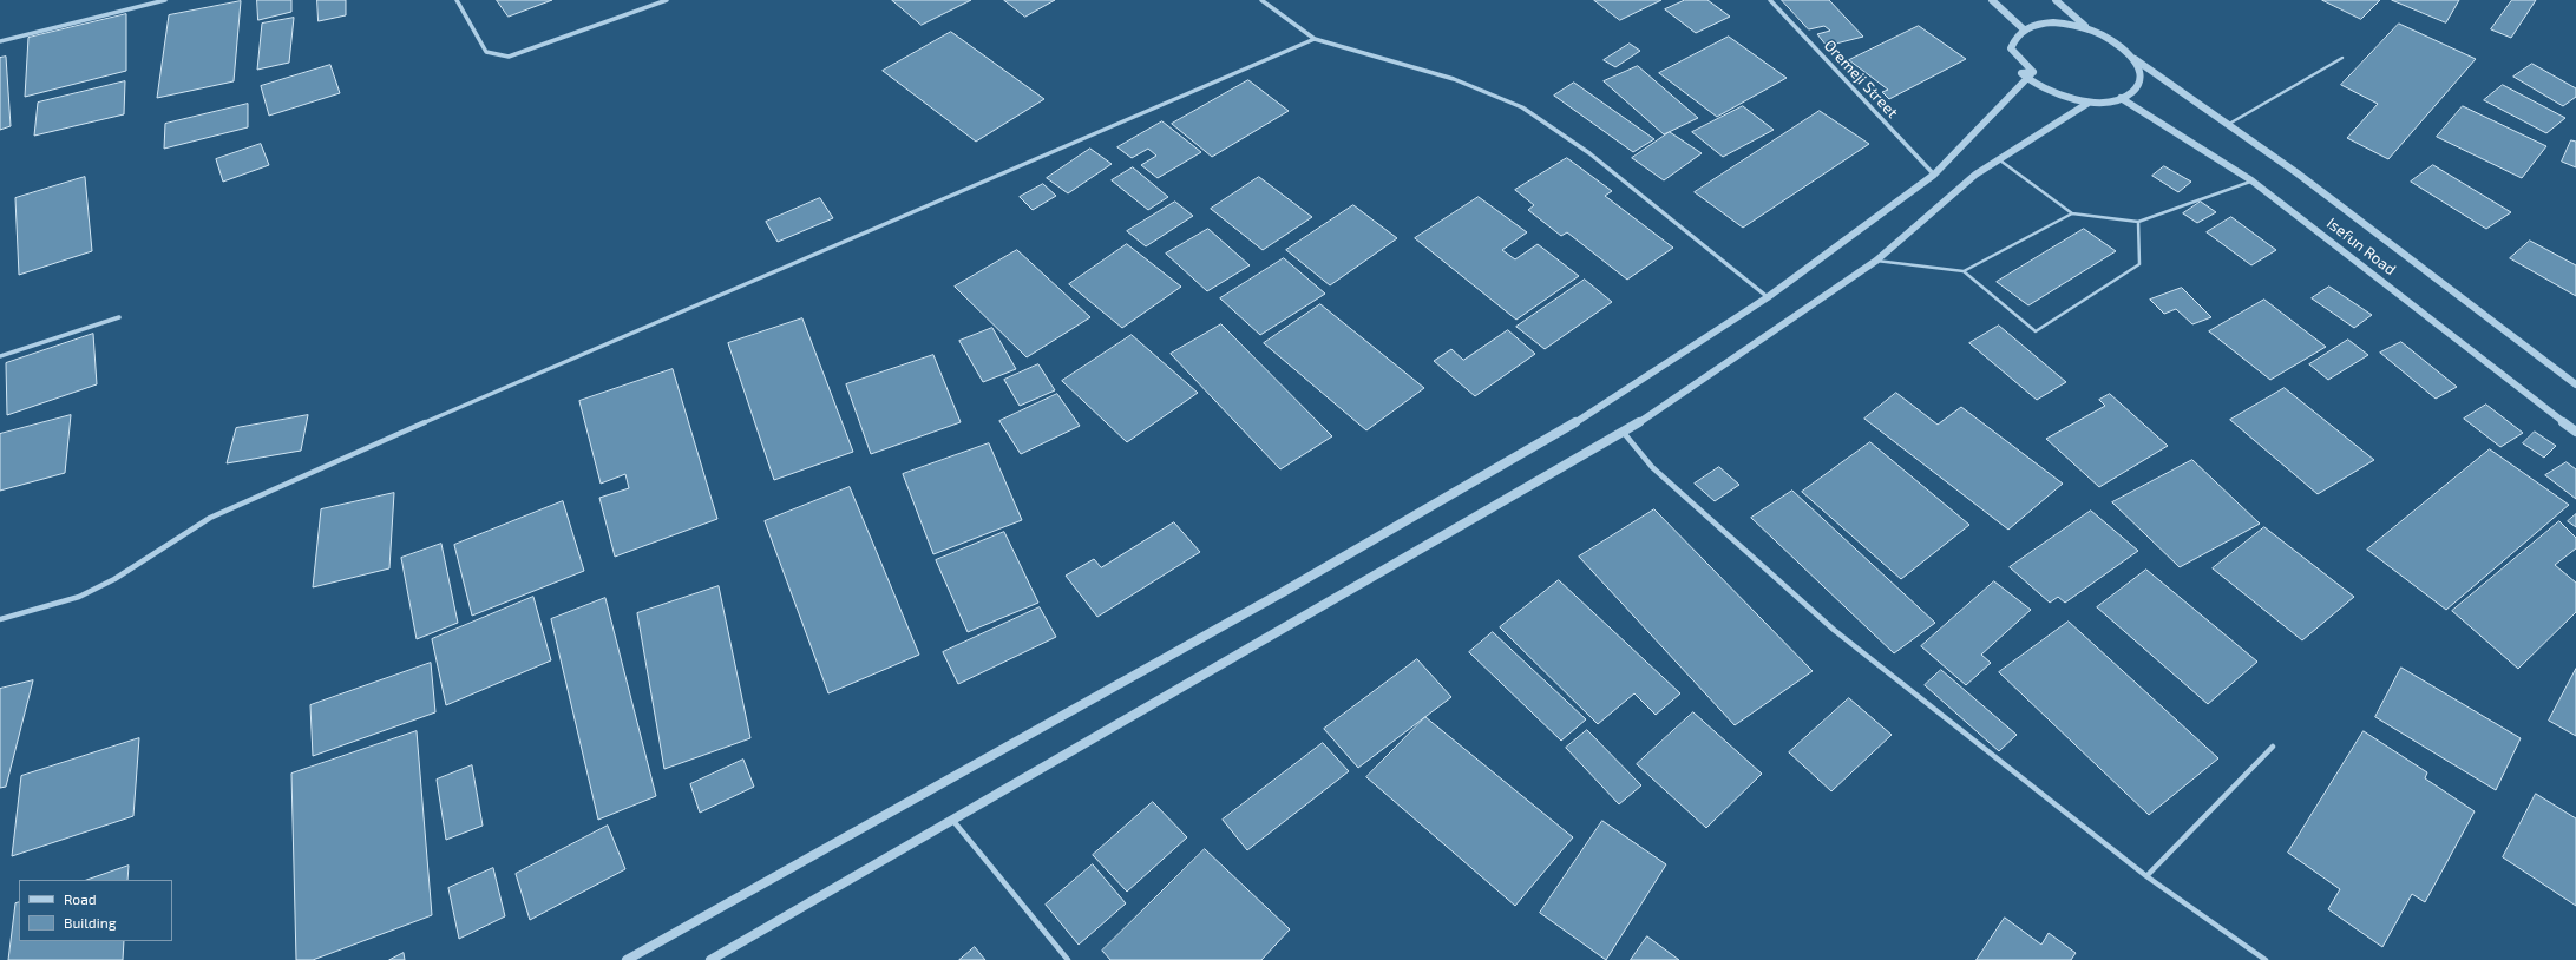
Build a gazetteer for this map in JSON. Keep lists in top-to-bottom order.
{
  "streets": {
    "street": ["Oremeji Street", "Isefun Road"]
  },
  "legend": ["Road", "Building"]
}
